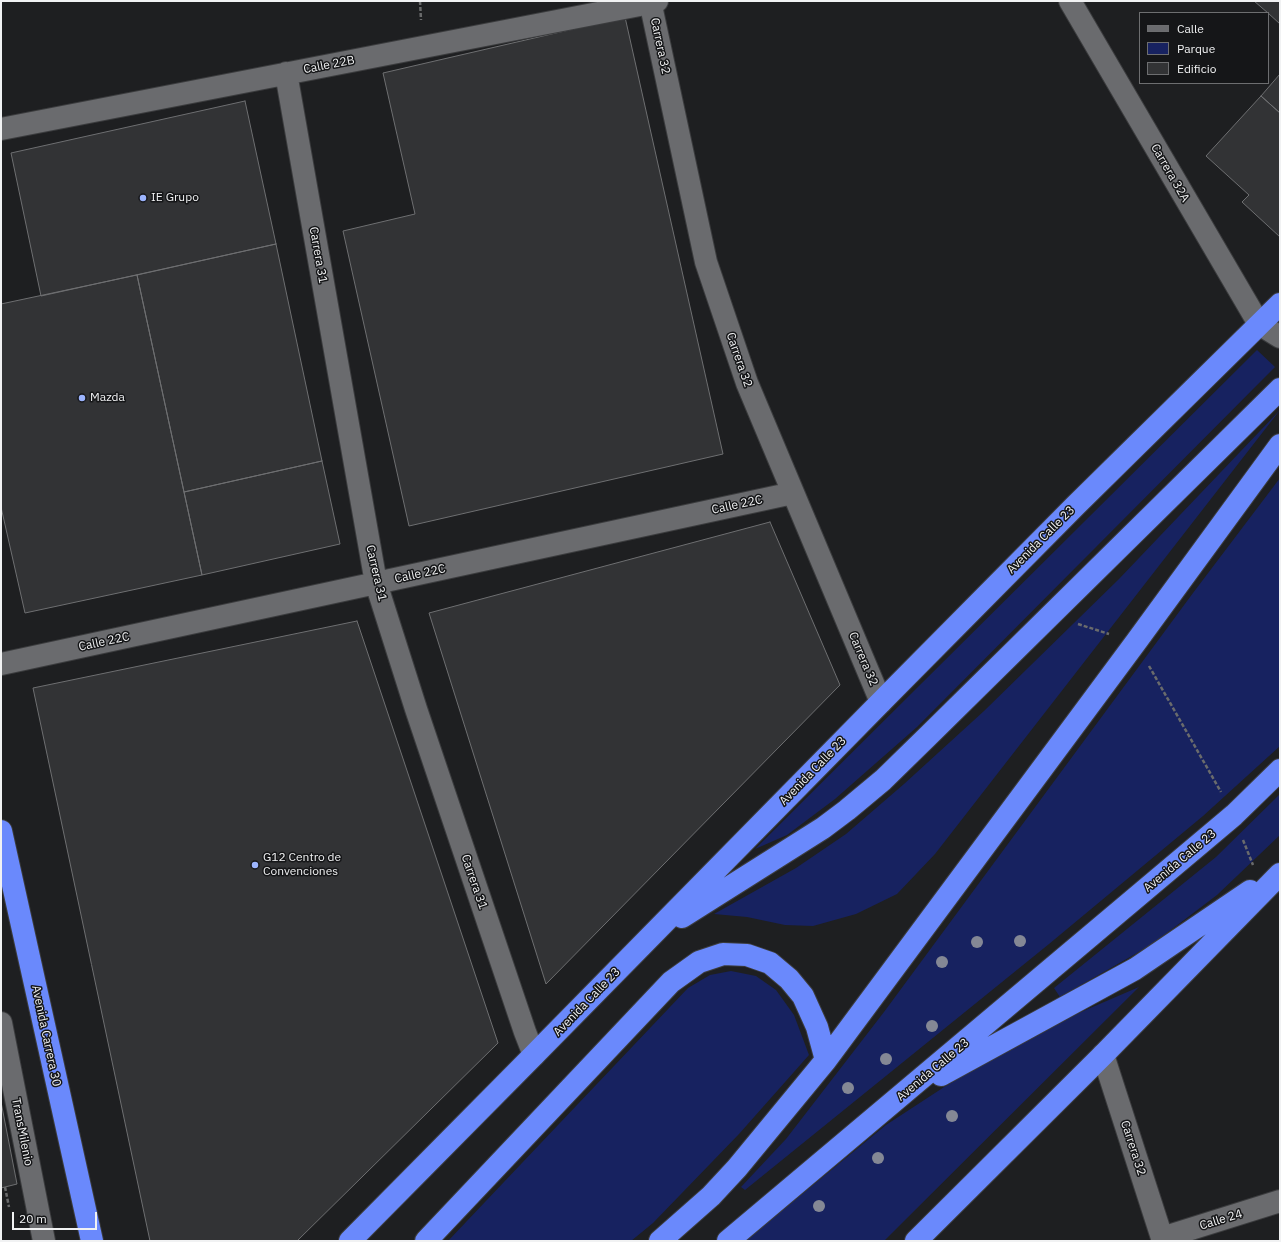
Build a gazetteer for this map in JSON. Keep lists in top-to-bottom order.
{
  "streets": {
    "highway": ["Avenida Calle 23", "Avenida Carrera 30"],
    "street": [
      "Carrera 32",
      "Calle 22B",
      "Carrera 32A",
      "Carrera 31",
      "Calle 22C",
      "TransMilenio",
      "Calle 24"
    ]
  },
  "crossings": [
    ["Carrera 32", "Calle 22B"],
    ["Carrera 32", "Calle 22C"],
    ["Carrera 32", "Avenida Calle 23"],
    ["Carrera 32", "Calle 24"],
    ["Calle 22B", "Carrera 31"],
    ["Carrera 32A", "Avenida Calle 23"],
    ["Carrera 31", "Calle 22C"],
    ["Carrera 31", "Avenida Calle 23"]
  ],
  "places": ["IE Grupo", "Mazda", "G12 Centro de Convenciones"],
  "legend": ["Calle", "Parque", "Edificio"],
  "scale_bar": "20 m"
}
